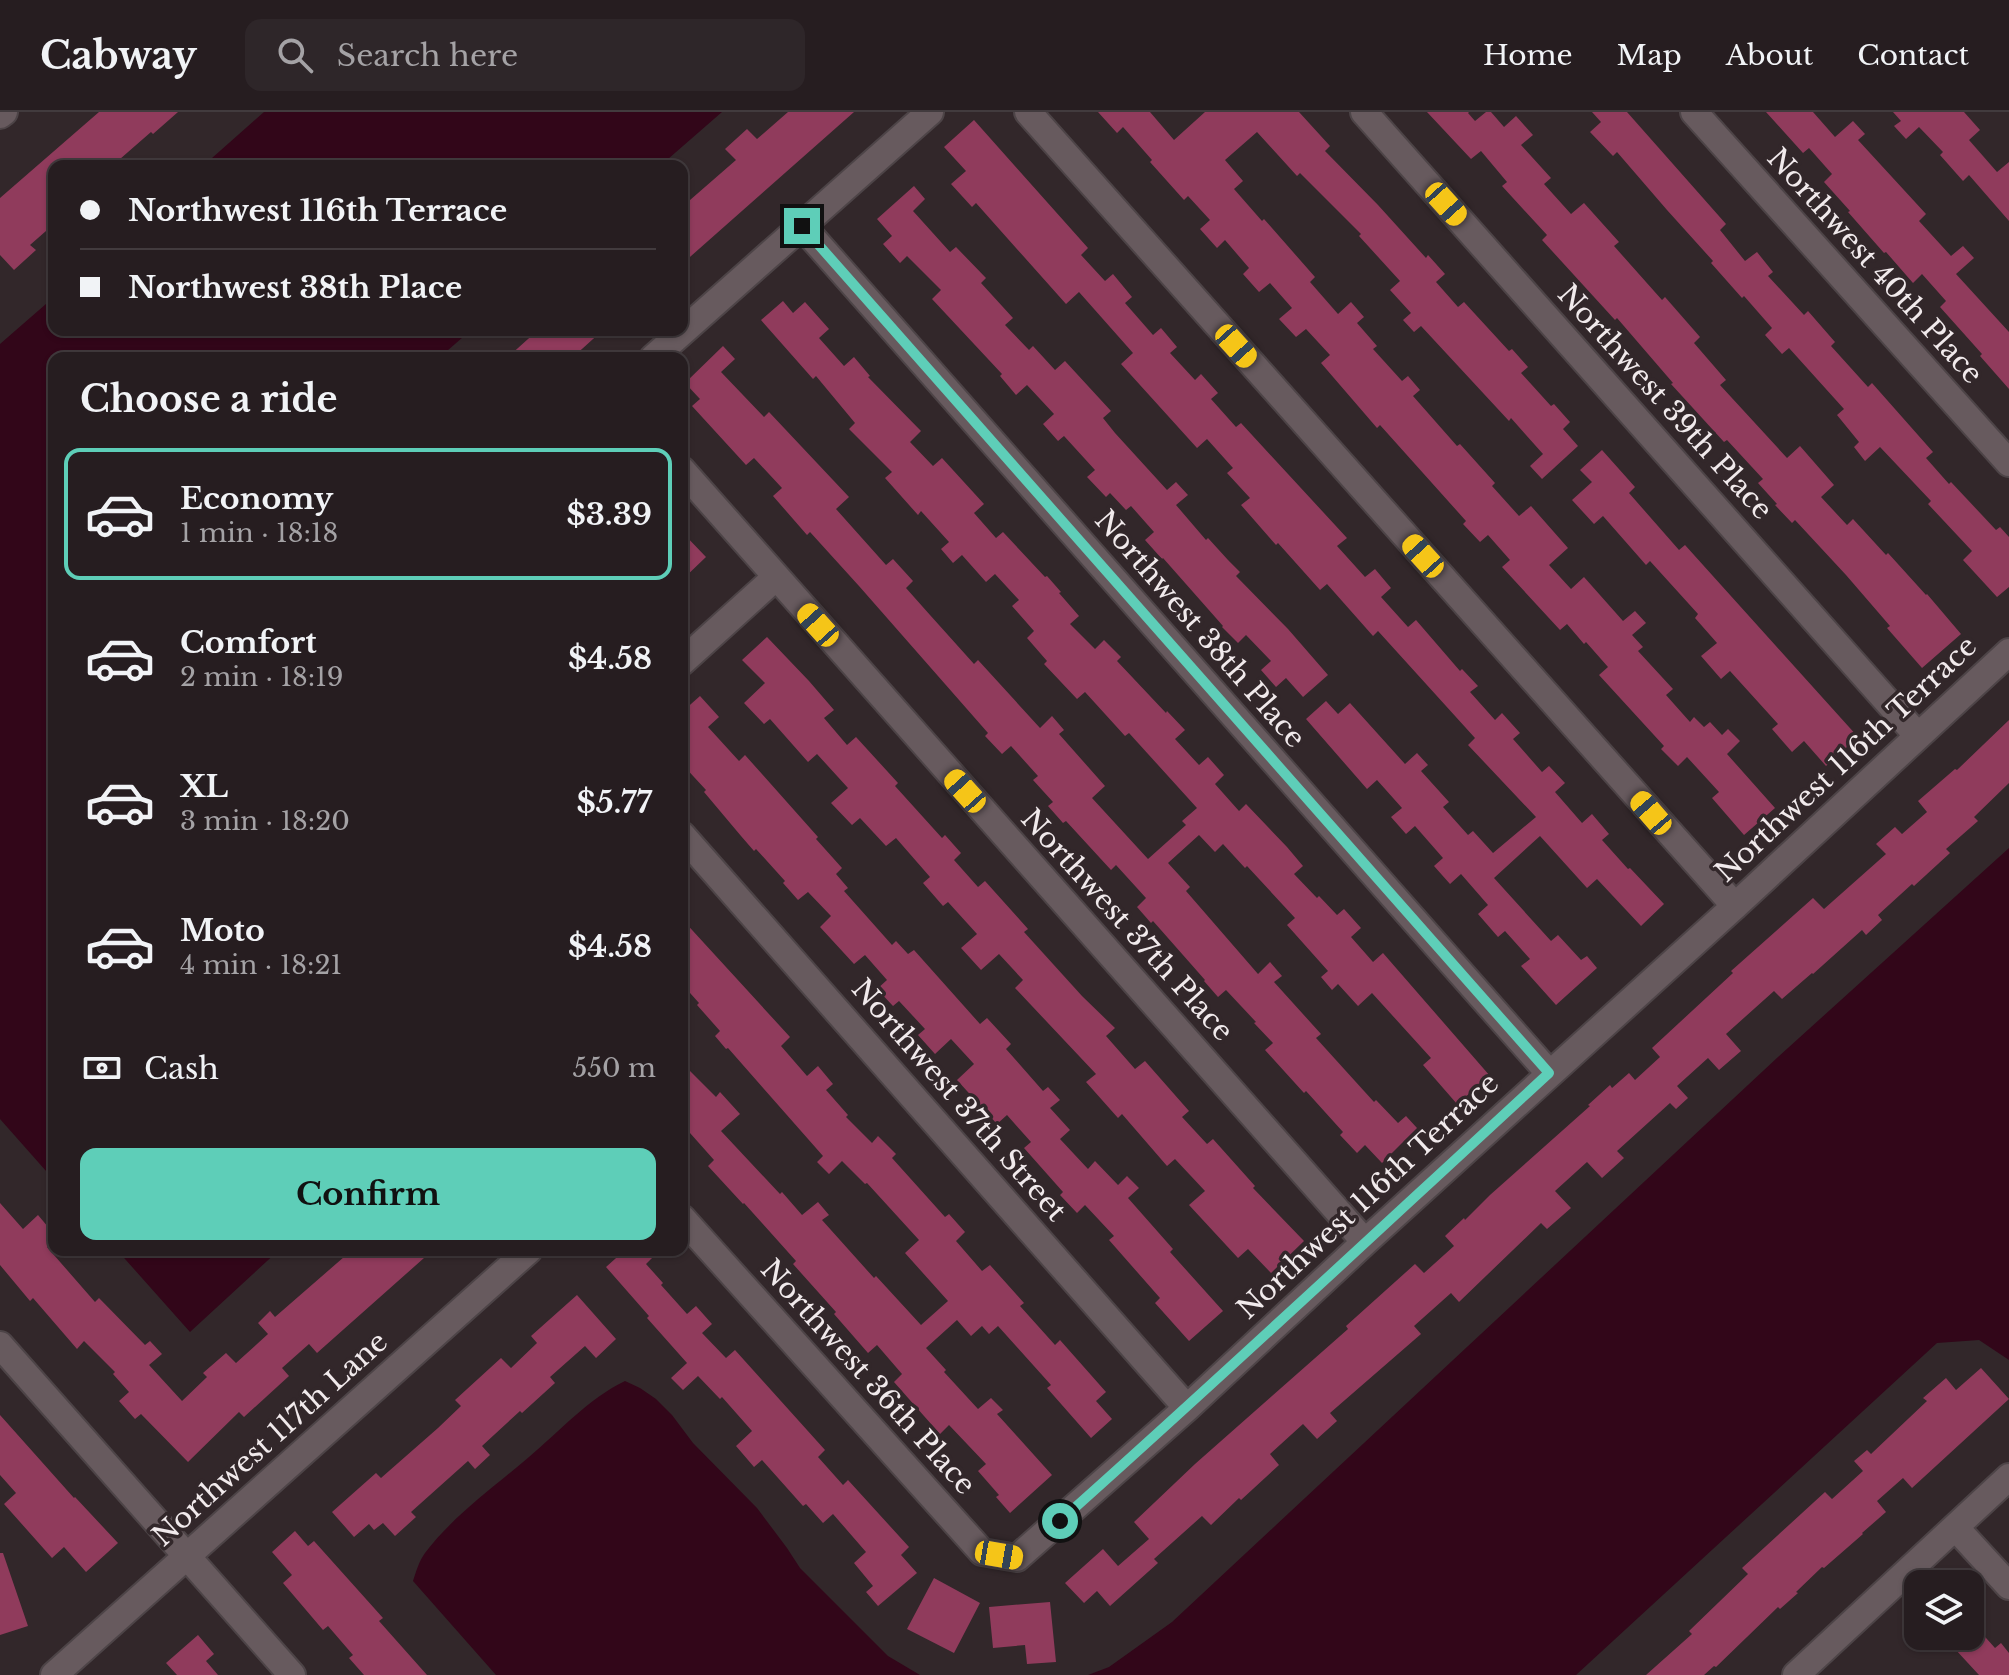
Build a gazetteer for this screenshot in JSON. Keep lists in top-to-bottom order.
{
  "streets": {
    "street": [
      "Northwest 40th Place",
      "Northwest 39th Place",
      "Northwest 38th Place",
      "Northwest 116th Terrace",
      "Northwest 37th Place",
      "Northwest 37th Street",
      "Northwest 36th Place",
      "Northwest 117th Lane"
    ]
  },
  "crossings": [
    ["Northwest 39th Place", "Northwest 116th Terrace"],
    ["Northwest 38th Place", "Northwest 116th Terrace"],
    ["Northwest 116th Terrace", "Northwest 37th Place"],
    ["Northwest 116th Terrace", "Northwest 37th Street"],
    ["Northwest 116th Terrace", "Northwest 36th Place"]
  ],
  "page": {
    "header": "Cabway",
    "search": "Search here",
    "nav": [
      "Home",
      "Map",
      "About",
      "Contact"
    ],
    "banner": ["Northwest 116th Terrace", "Northwest 38th Place"],
    "heading": "Choose a ride",
    "list": [
      {
        "name": "Economy",
        "note": "1 min · 18:18",
        "value": "$3.39"
      },
      {
        "name": "Comfort",
        "note": "2 min · 18:19",
        "value": "$4.58"
      },
      {
        "name": "XL",
        "note": "3 min · 18:20",
        "value": "$5.77"
      },
      {
        "name": "Moto",
        "note": "4 min · 18:21",
        "value": "$4.58"
      }
    ],
    "pay": ["Cash", "550 m"],
    "buttons": "Confirm"
  }
}
